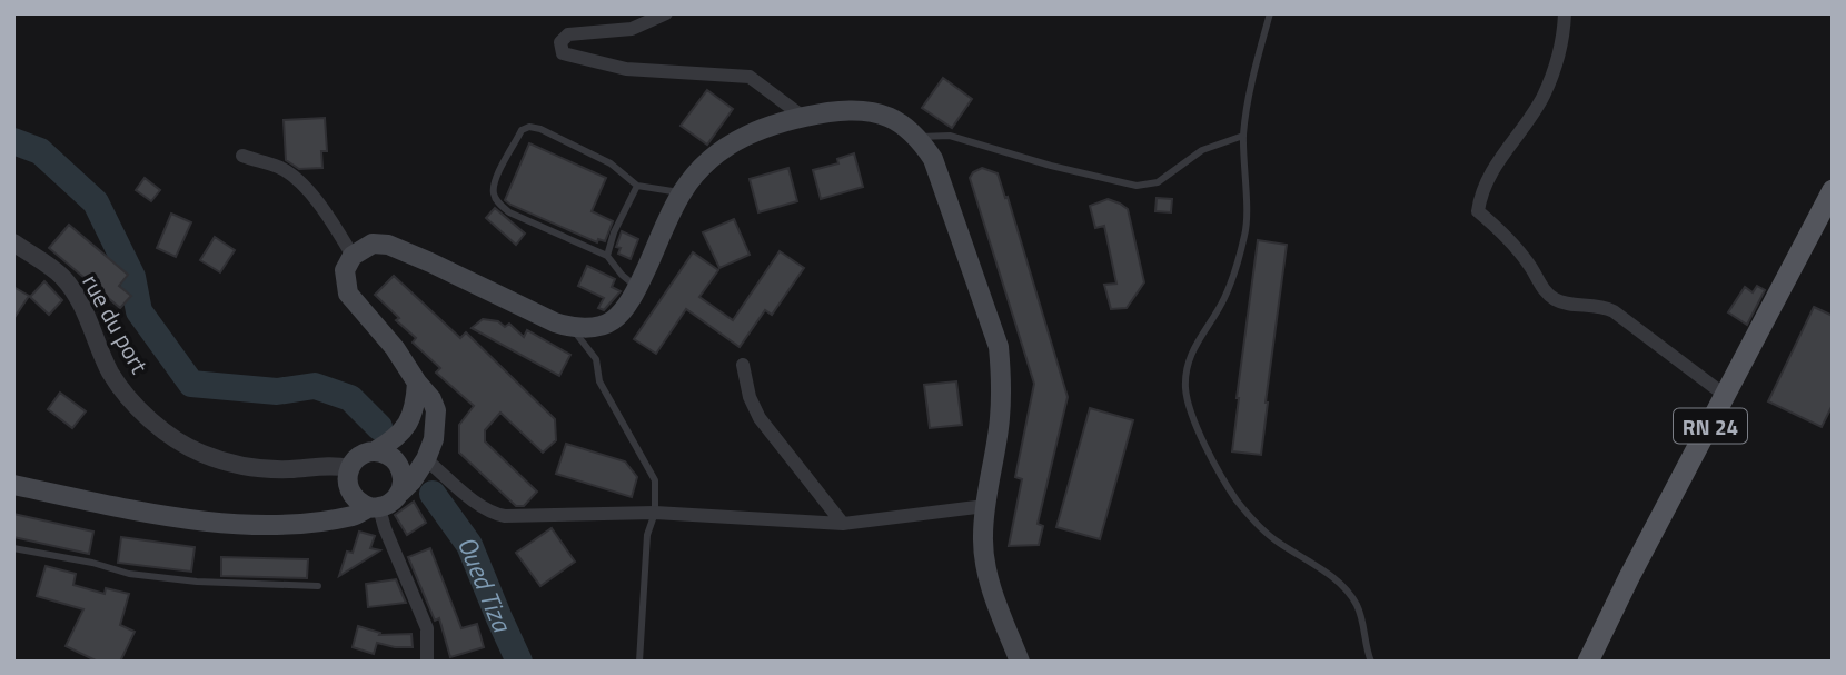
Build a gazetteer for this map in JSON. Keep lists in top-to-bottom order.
{
  "streets": {
    "main road": ["RN 24"],
    "street": ["rue du port"]
  },
  "water": ["Oued Tiza"]
}
